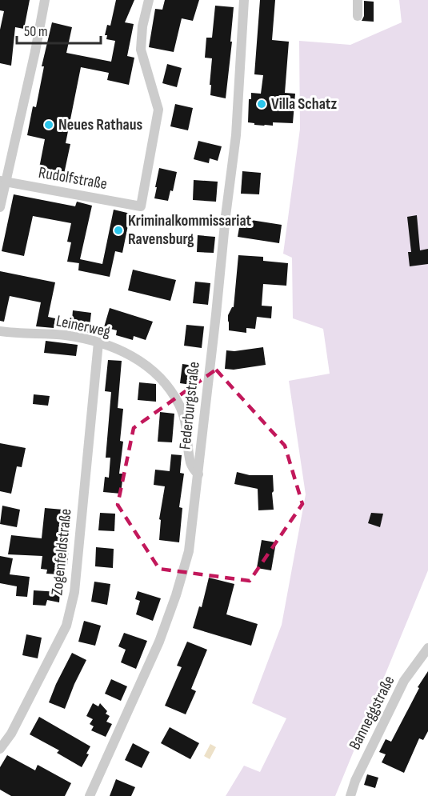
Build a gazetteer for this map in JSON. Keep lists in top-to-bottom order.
{
  "streets": {
    "street": [
      "Rudolfstraße",
      "Leinerweg",
      "Federburgstraße",
      "Zogenfeldstraße",
      "Banneggstraße"
    ]
  },
  "crossings": [
    ["Leinerweg", "Federburgstraße"],
    ["Leinerweg", "Zogenfeldstraße"]
  ],
  "places": ["Villa Schatz", "Neues Rathaus", "Kriminalkommissariat Ravensburg"],
  "scale_bar": "50 m"
}
